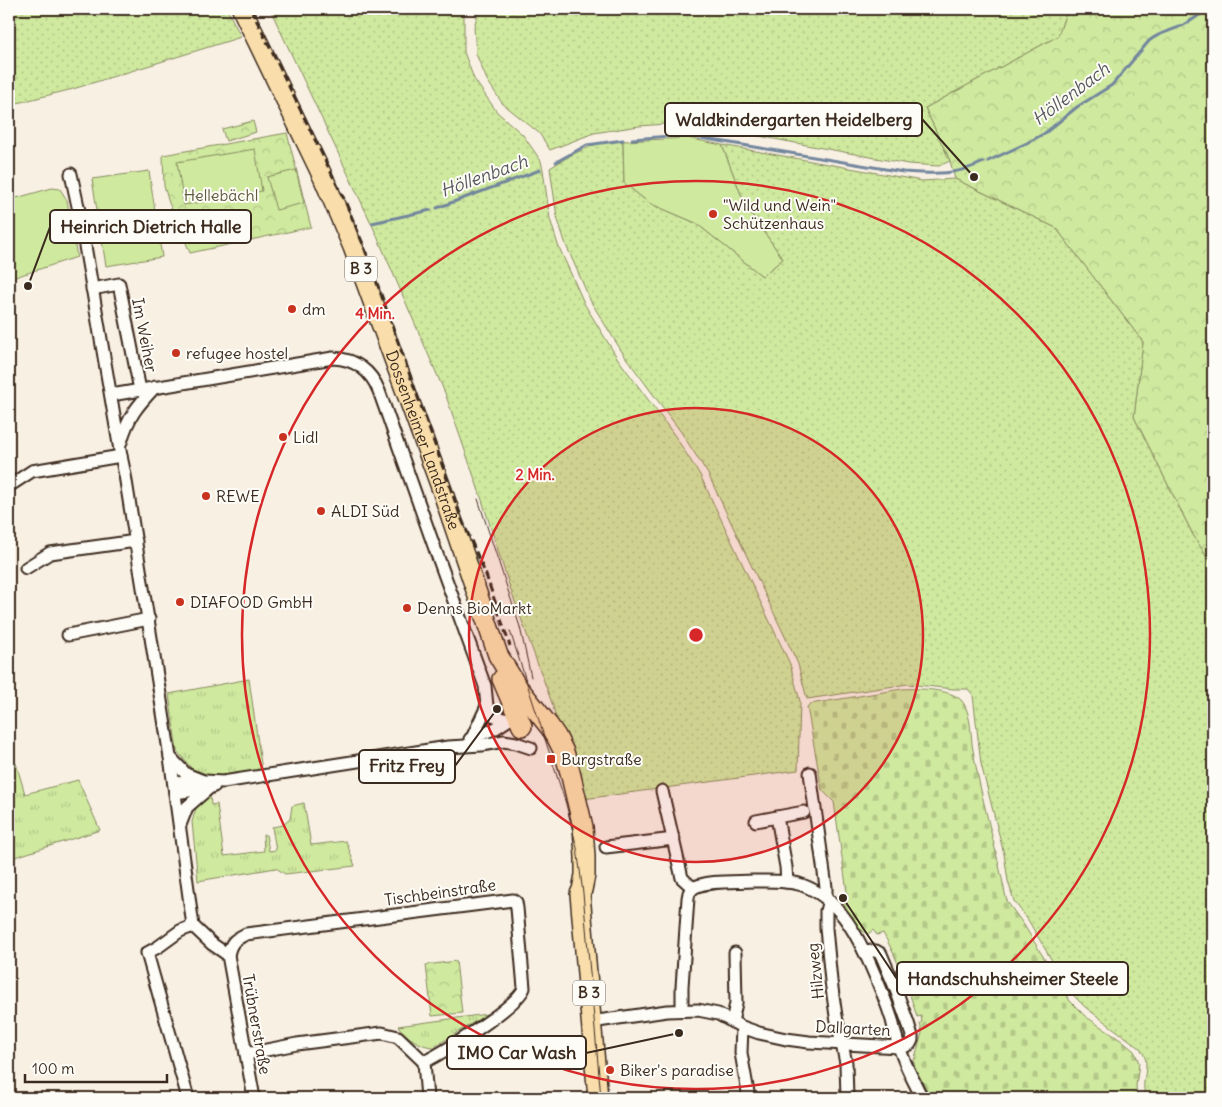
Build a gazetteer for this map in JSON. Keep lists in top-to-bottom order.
{
  "streets": {
    "main road": ["B 3", "Dossenheimer Landstraße"],
    "street": [
      "Im Weiher",
      "Tischbeinstraße",
      "Hilzweg",
      "Trübnerstraße",
      "Dallgarten"
    ]
  },
  "crossings": [
    ["Tischbeinstraße", "Trübnerstraße"],
    ["Hilzweg", "Dallgarten"]
  ],
  "water": ["Höllenbach"],
  "parks": ["Hellebächl"],
  "places": {
    "other": [
      "Waldkindergarten Heidelberg",
      "\"Wild und Wein\" Schützenhaus",
      "Heinrich Dietrich Halle",
      "dm",
      "refugee hostel",
      "Lidl",
      "REWE",
      "ALDI Süd",
      "DIAFOOD GmbH",
      "Denns BioMarkt",
      "Fritz Frey",
      "Handschuhsheimer Steele",
      "IMO Car Wash",
      "Biker's paradise"
    ],
    "transit": ["Burgstraße"]
  },
  "scale_bar": "100 m",
  "rings": ["4 Min.", "2 Min."]
}
